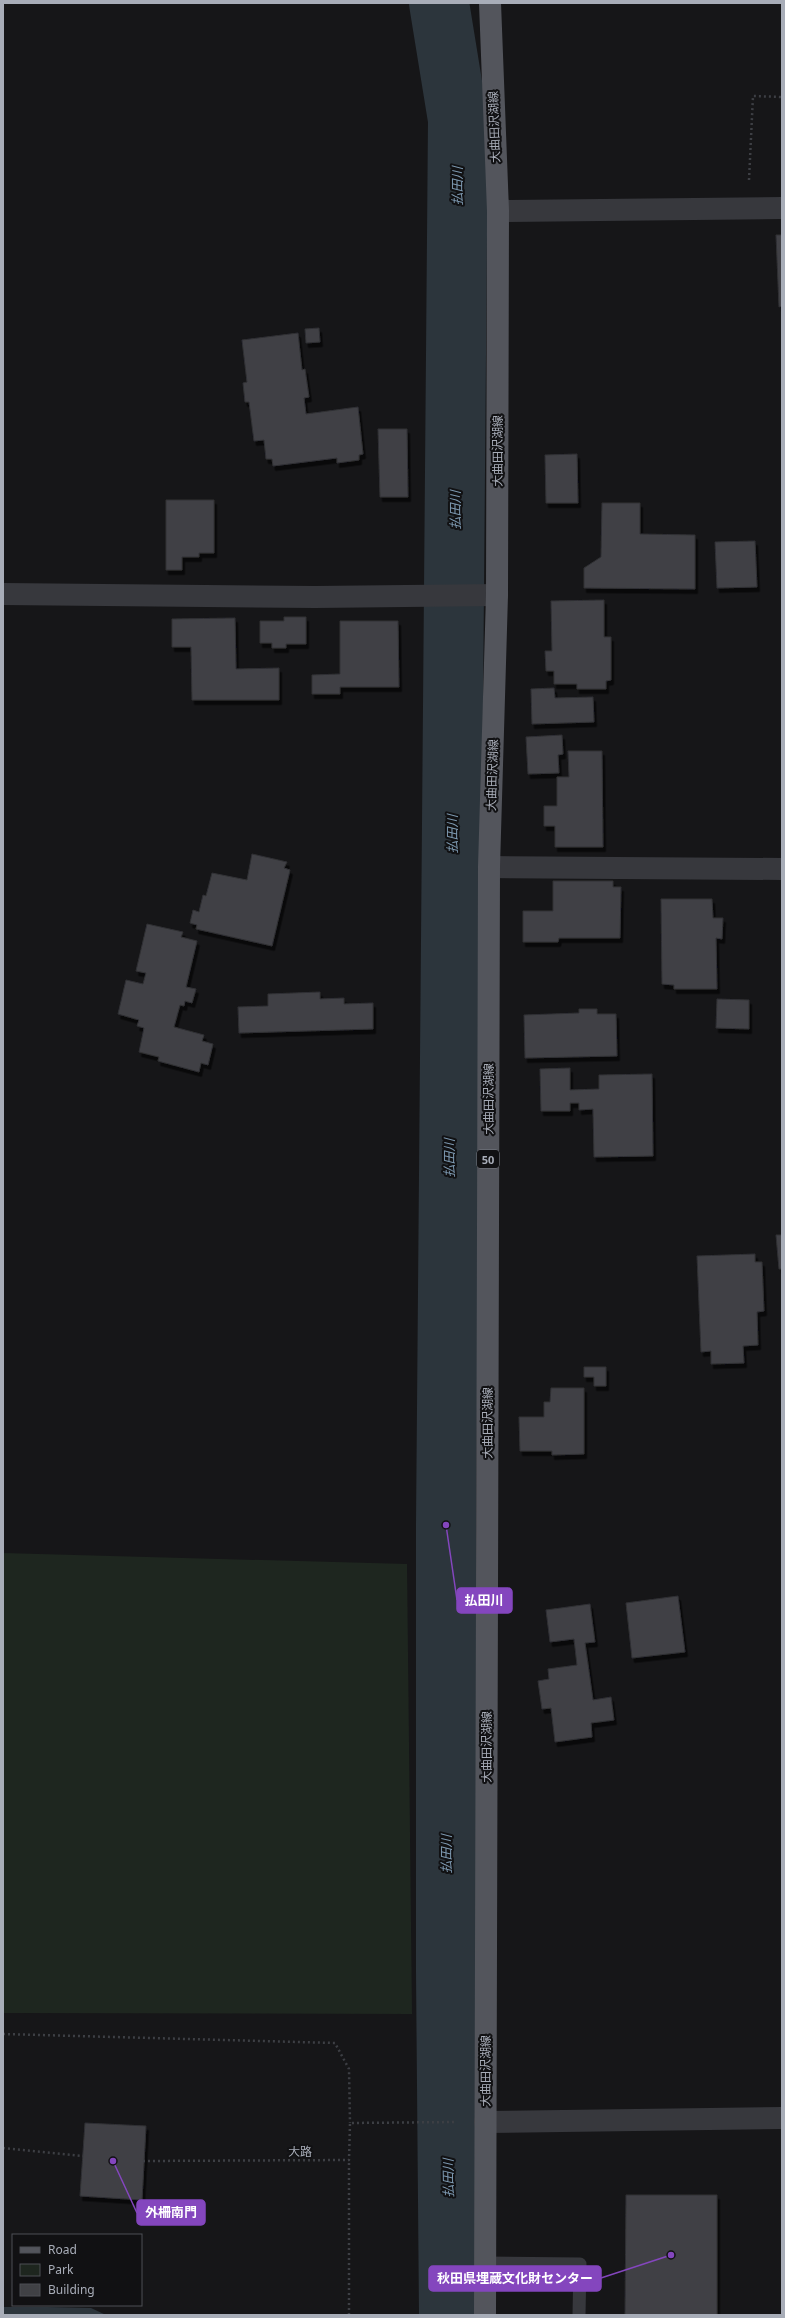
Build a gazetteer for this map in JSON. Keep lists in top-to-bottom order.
{
  "streets": {
    "main road": ["大曲田沢湖線", "50"],
    "path": ["大路"]
  },
  "water": ["払田川"],
  "places": ["払田川", "外柵南門", "秋田県埋蔵文化財センター"],
  "legend": ["Road", "Park", "Building"]
}
